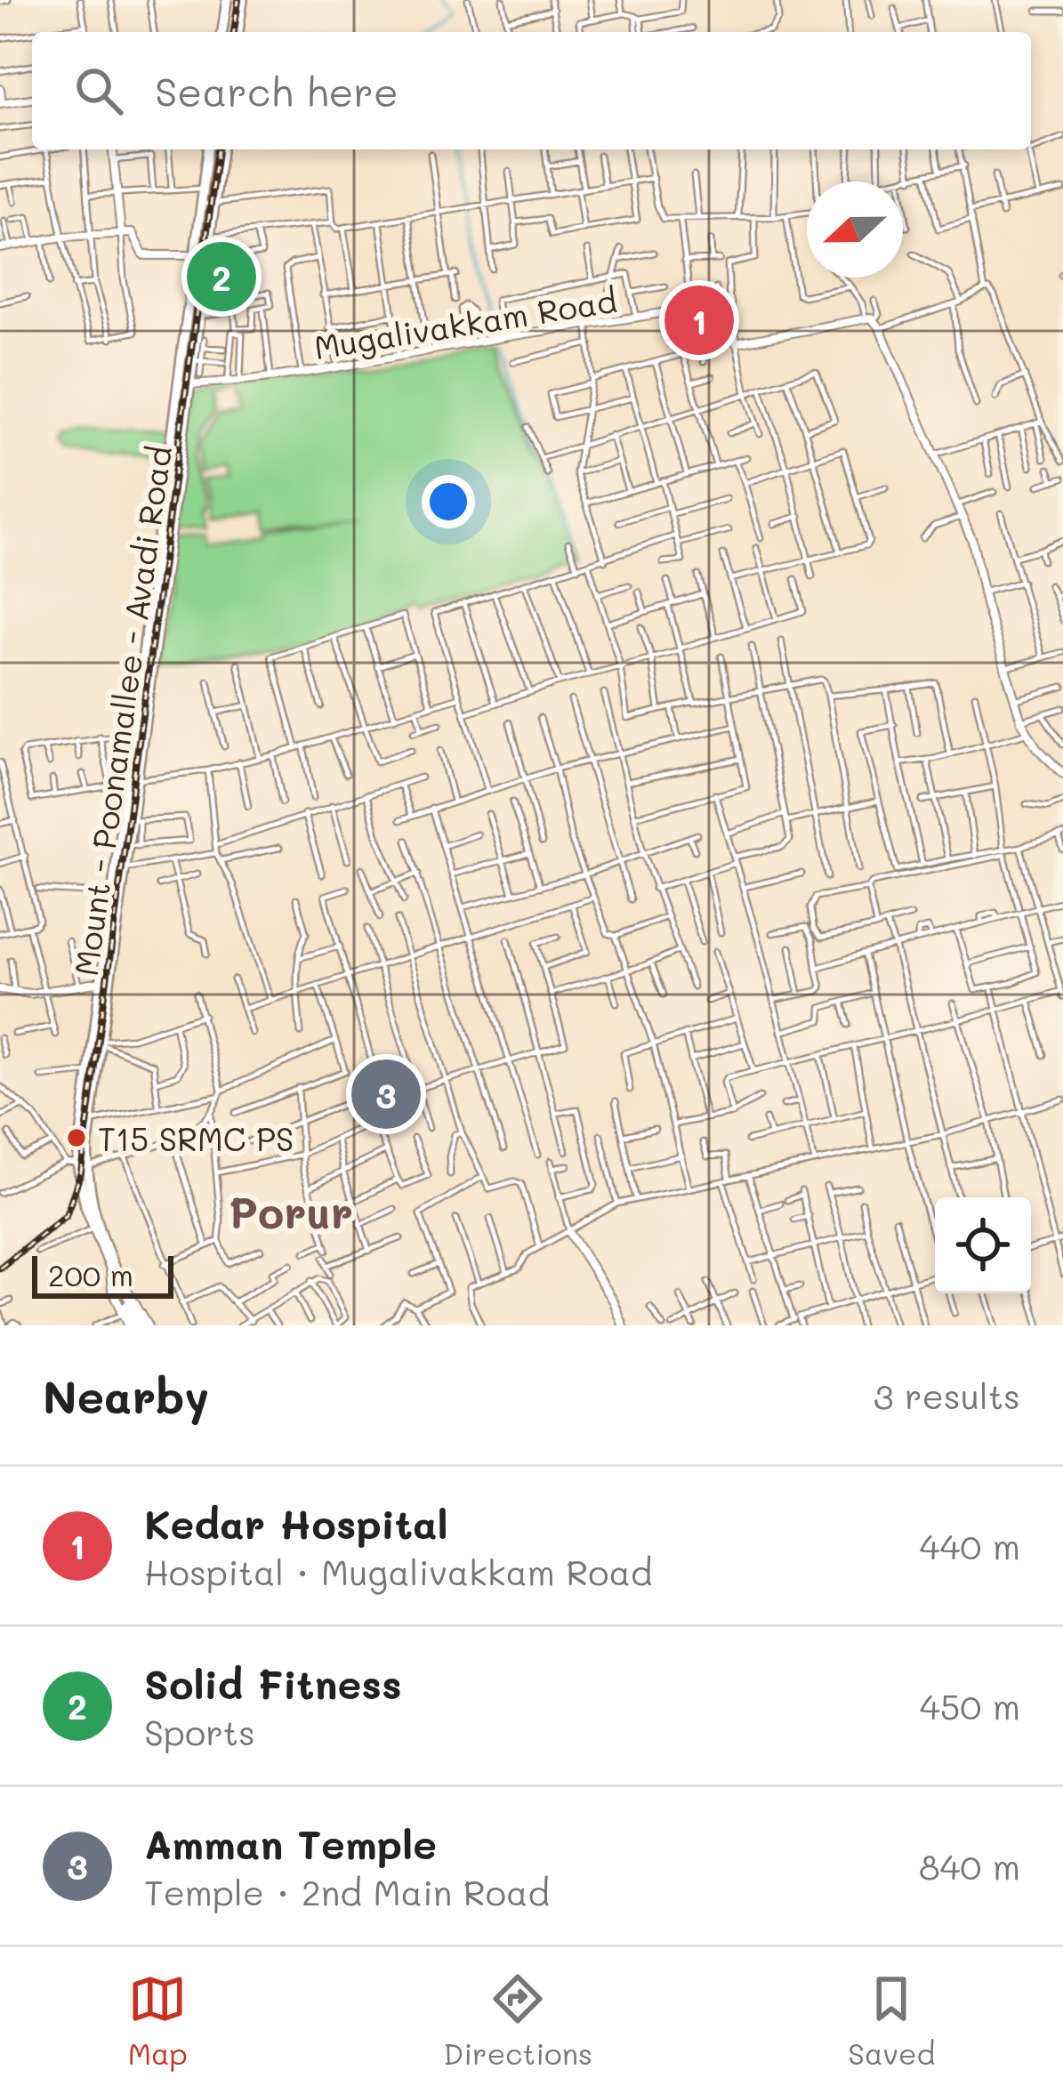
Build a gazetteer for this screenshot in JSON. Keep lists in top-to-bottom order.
{
  "streets": {
    "main road": ["Mount - Poonamallee - Avadi Road"],
    "street": ["Mugalivakkam Road"]
  },
  "crossings": [
    ["Mugalivakkam Road", "Mount - Poonamallee - Avadi Road"]
  ],
  "districts": ["Porur"],
  "places": ["T15 SRMC PS"],
  "scale_bar": "200 m",
  "north": "left",
  "page": {
    "search": "Search here",
    "pins": ["2", "1", "3"],
    "scale": "200 m",
    "heading": ["Nearby", "3 results"],
    "list": [
      {
        "mark": "1",
        "name": "Kedar Hospital",
        "note": "Hospital · Mugalivakkam Road",
        "value": "440 m"
      },
      {
        "mark": "2",
        "name": "Solid Fitness",
        "note": "Sports",
        "value": "450 m"
      },
      {
        "mark": "3",
        "name": "Amman Temple",
        "note": "Temple · 2nd Main Road",
        "value": "840 m"
      }
    ],
    "nav": ["Map", "Directions", "Saved"]
  }
}
